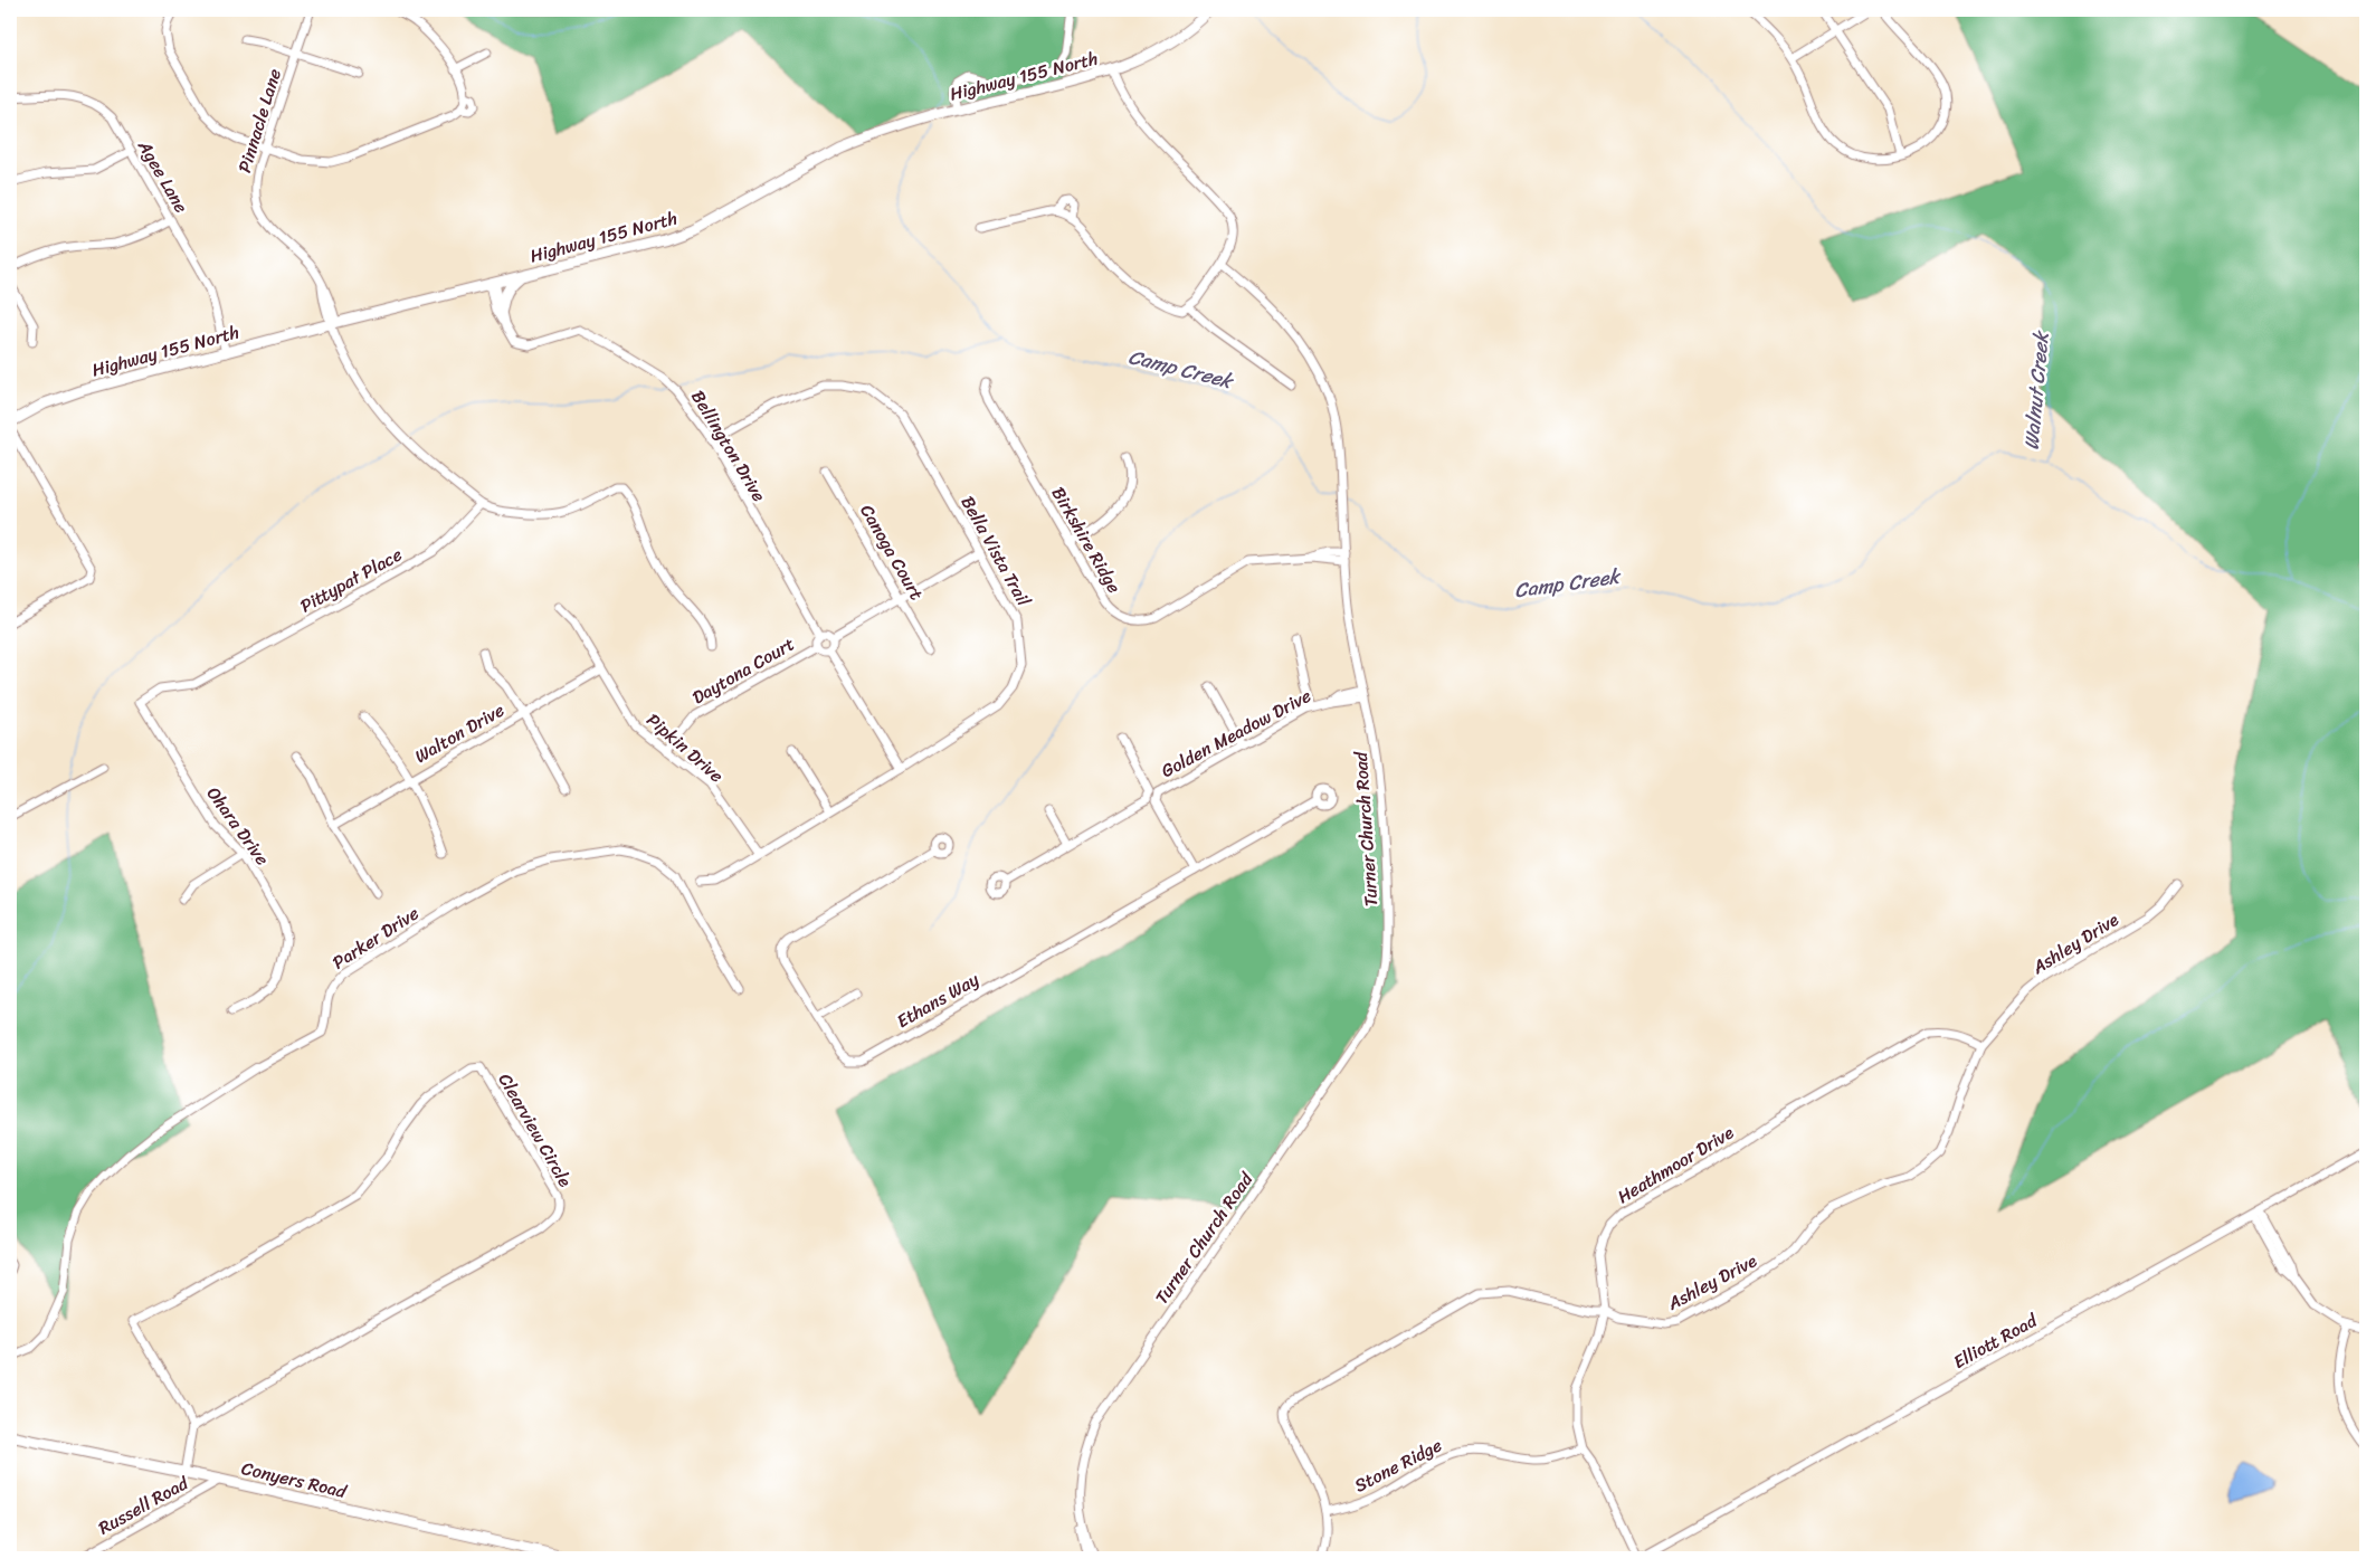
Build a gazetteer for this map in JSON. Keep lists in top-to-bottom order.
{
  "streets": {
    "main road": ["Highway 155 North", "Conyers Road"],
    "street": [
      "Pinnacle Lane",
      "Agee Lane",
      "Bellington Drive",
      "Birkshire Ridge",
      "Bella Vista Trail",
      "Canoga Court",
      "Pittypat Place",
      "Daytona Court",
      "Walton Drive",
      "Golden Meadow Drive",
      "Pipkin Drive",
      "Ohara Drive",
      "Turner Church Road",
      "Parker Drive",
      "Ashley Drive",
      "Ethans Way",
      "Clearview Circle",
      "Heathmoor Drive",
      "Elliott Road",
      "Stone Ridge",
      "Russell Road"
    ]
  },
  "crossings": [
    ["Highway 155 North", "Pinnacle Lane"],
    ["Highway 155 North", "Agee Lane"],
    ["Highway 155 North", "Bellington Drive"],
    ["Pinnacle Lane", "Pittypat Place"],
    ["Bellington Drive", "Bella Vista Trail"],
    ["Bellington Drive", "Daytona Court"],
    ["Birkshire Ridge", "Turner Church Road"],
    ["Bella Vista Trail", "Pipkin Drive"],
    ["Pittypat Place", "Ohara Drive"],
    ["Daytona Court", "Pipkin Drive"],
    ["Walton Drive", "Pipkin Drive"],
    ["Golden Meadow Drive", "Turner Church Road"],
    ["Ashley Drive", "Heathmoor Drive"],
    ["Ashley Drive", "Stone Ridge"],
    ["Heathmoor Drive", "Elliott Road"],
    ["Heathmoor Drive", "Stone Ridge"],
    ["Conyers Road", "Russell Road"]
  ],
  "water": ["Camp Creek", "Walnut Creek"]
}
